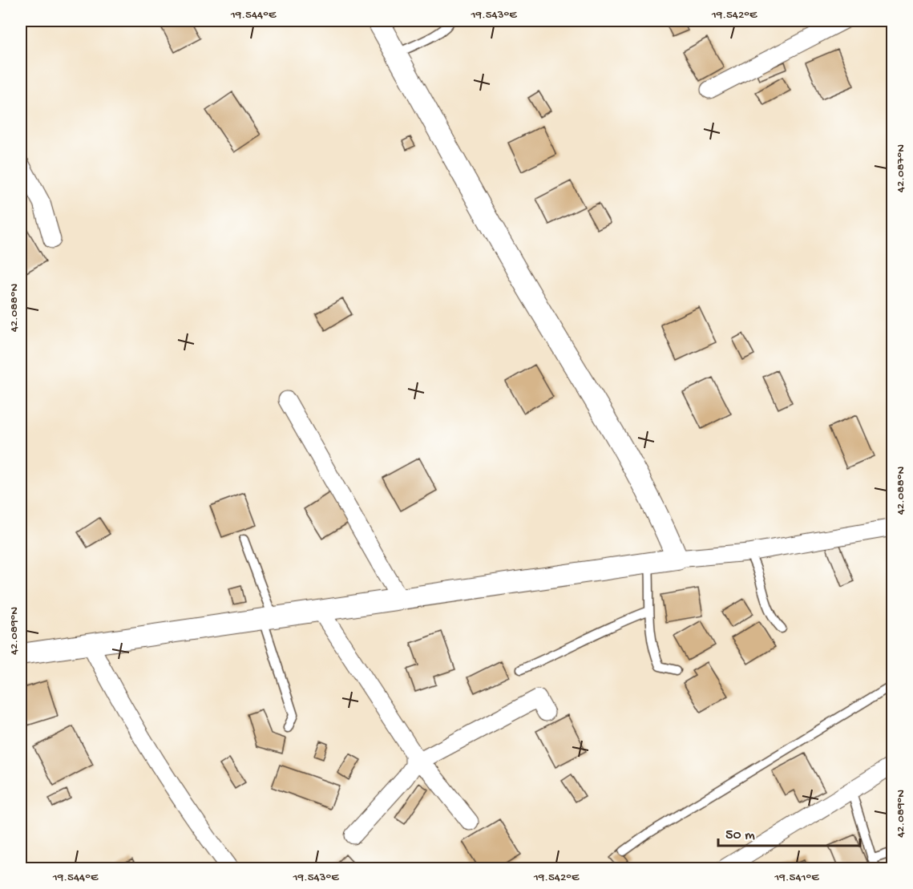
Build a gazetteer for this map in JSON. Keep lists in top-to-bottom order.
{
  "scale_bar": "50 m",
  "coordinates": [
    "19.544°E",
    "19.543°E",
    "19.542°E",
    "42.087°N",
    "42.088°N",
    "42.089°N",
    "19.541°E"
  ]
}
